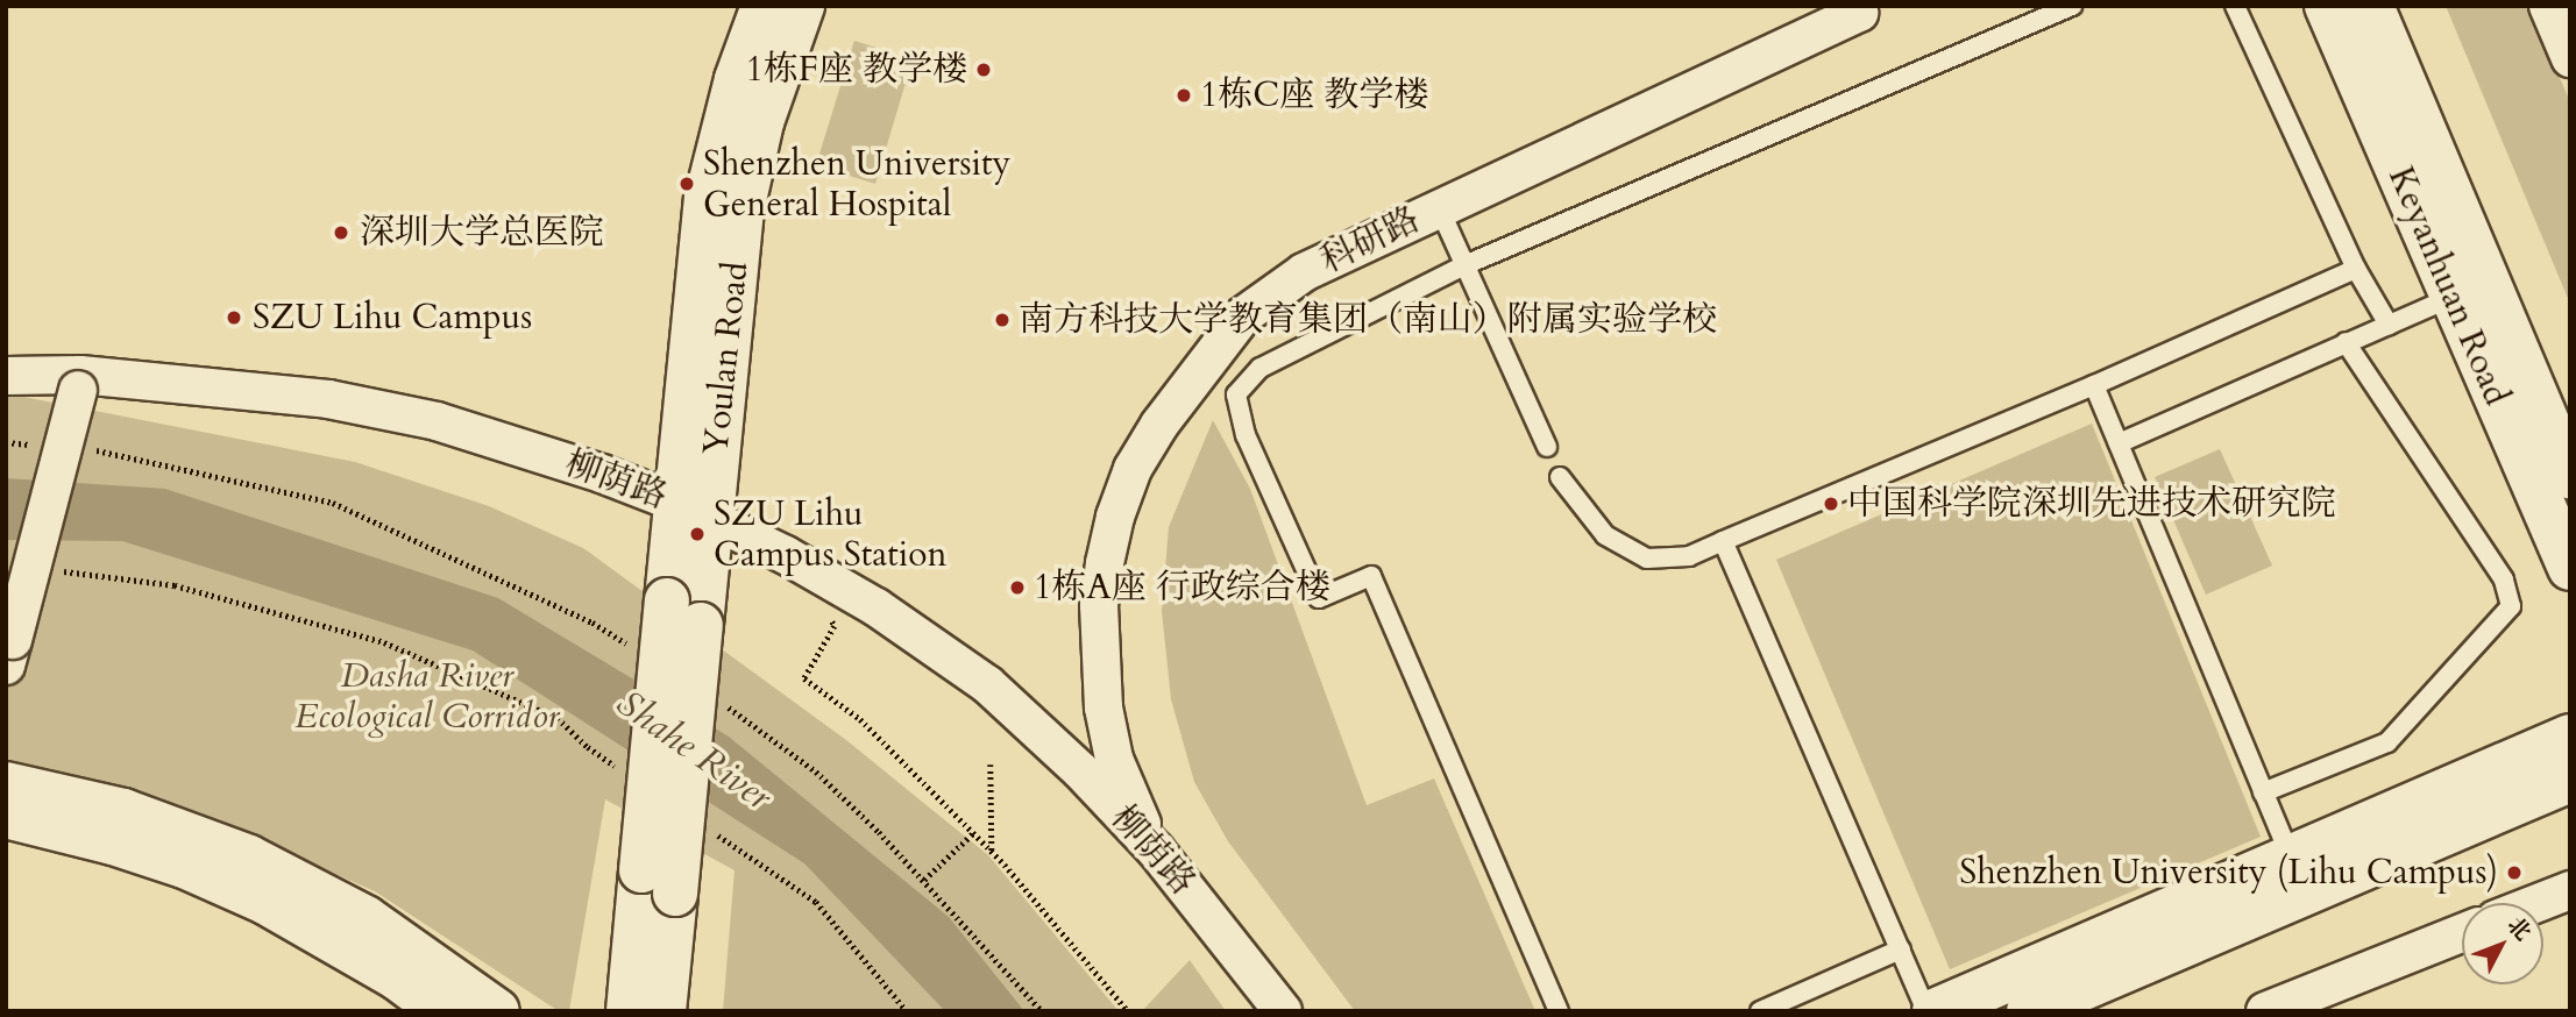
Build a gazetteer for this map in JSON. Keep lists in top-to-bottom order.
{
  "streets": {
    "street": [
      "科研路",
      "Keyanhuan Road",
      "Youlan Road",
      "柳荫路"
    ]
  },
  "crossings": [
    ["科研路", "柳荫路"],
    ["Youlan Road", "柳荫路"]
  ],
  "water": ["Shahe River"],
  "parks": ["Dasha River Ecological Corridor"],
  "places": [
    "1栋F座 教学楼",
    "1栋C座 教学楼",
    "Shenzhen University General Hospital",
    "深圳大学总医院",
    "SZU Lihu Campus",
    "南方科技大学教育集团（南山）附属实验学校",
    "中国科学院深圳先进技术研究院",
    "SZU Lihu Campus Station",
    "1栋A座 行政综合楼",
    "Shenzhen University (Lihu Campus)"
  ],
  "north": "top right"
}
